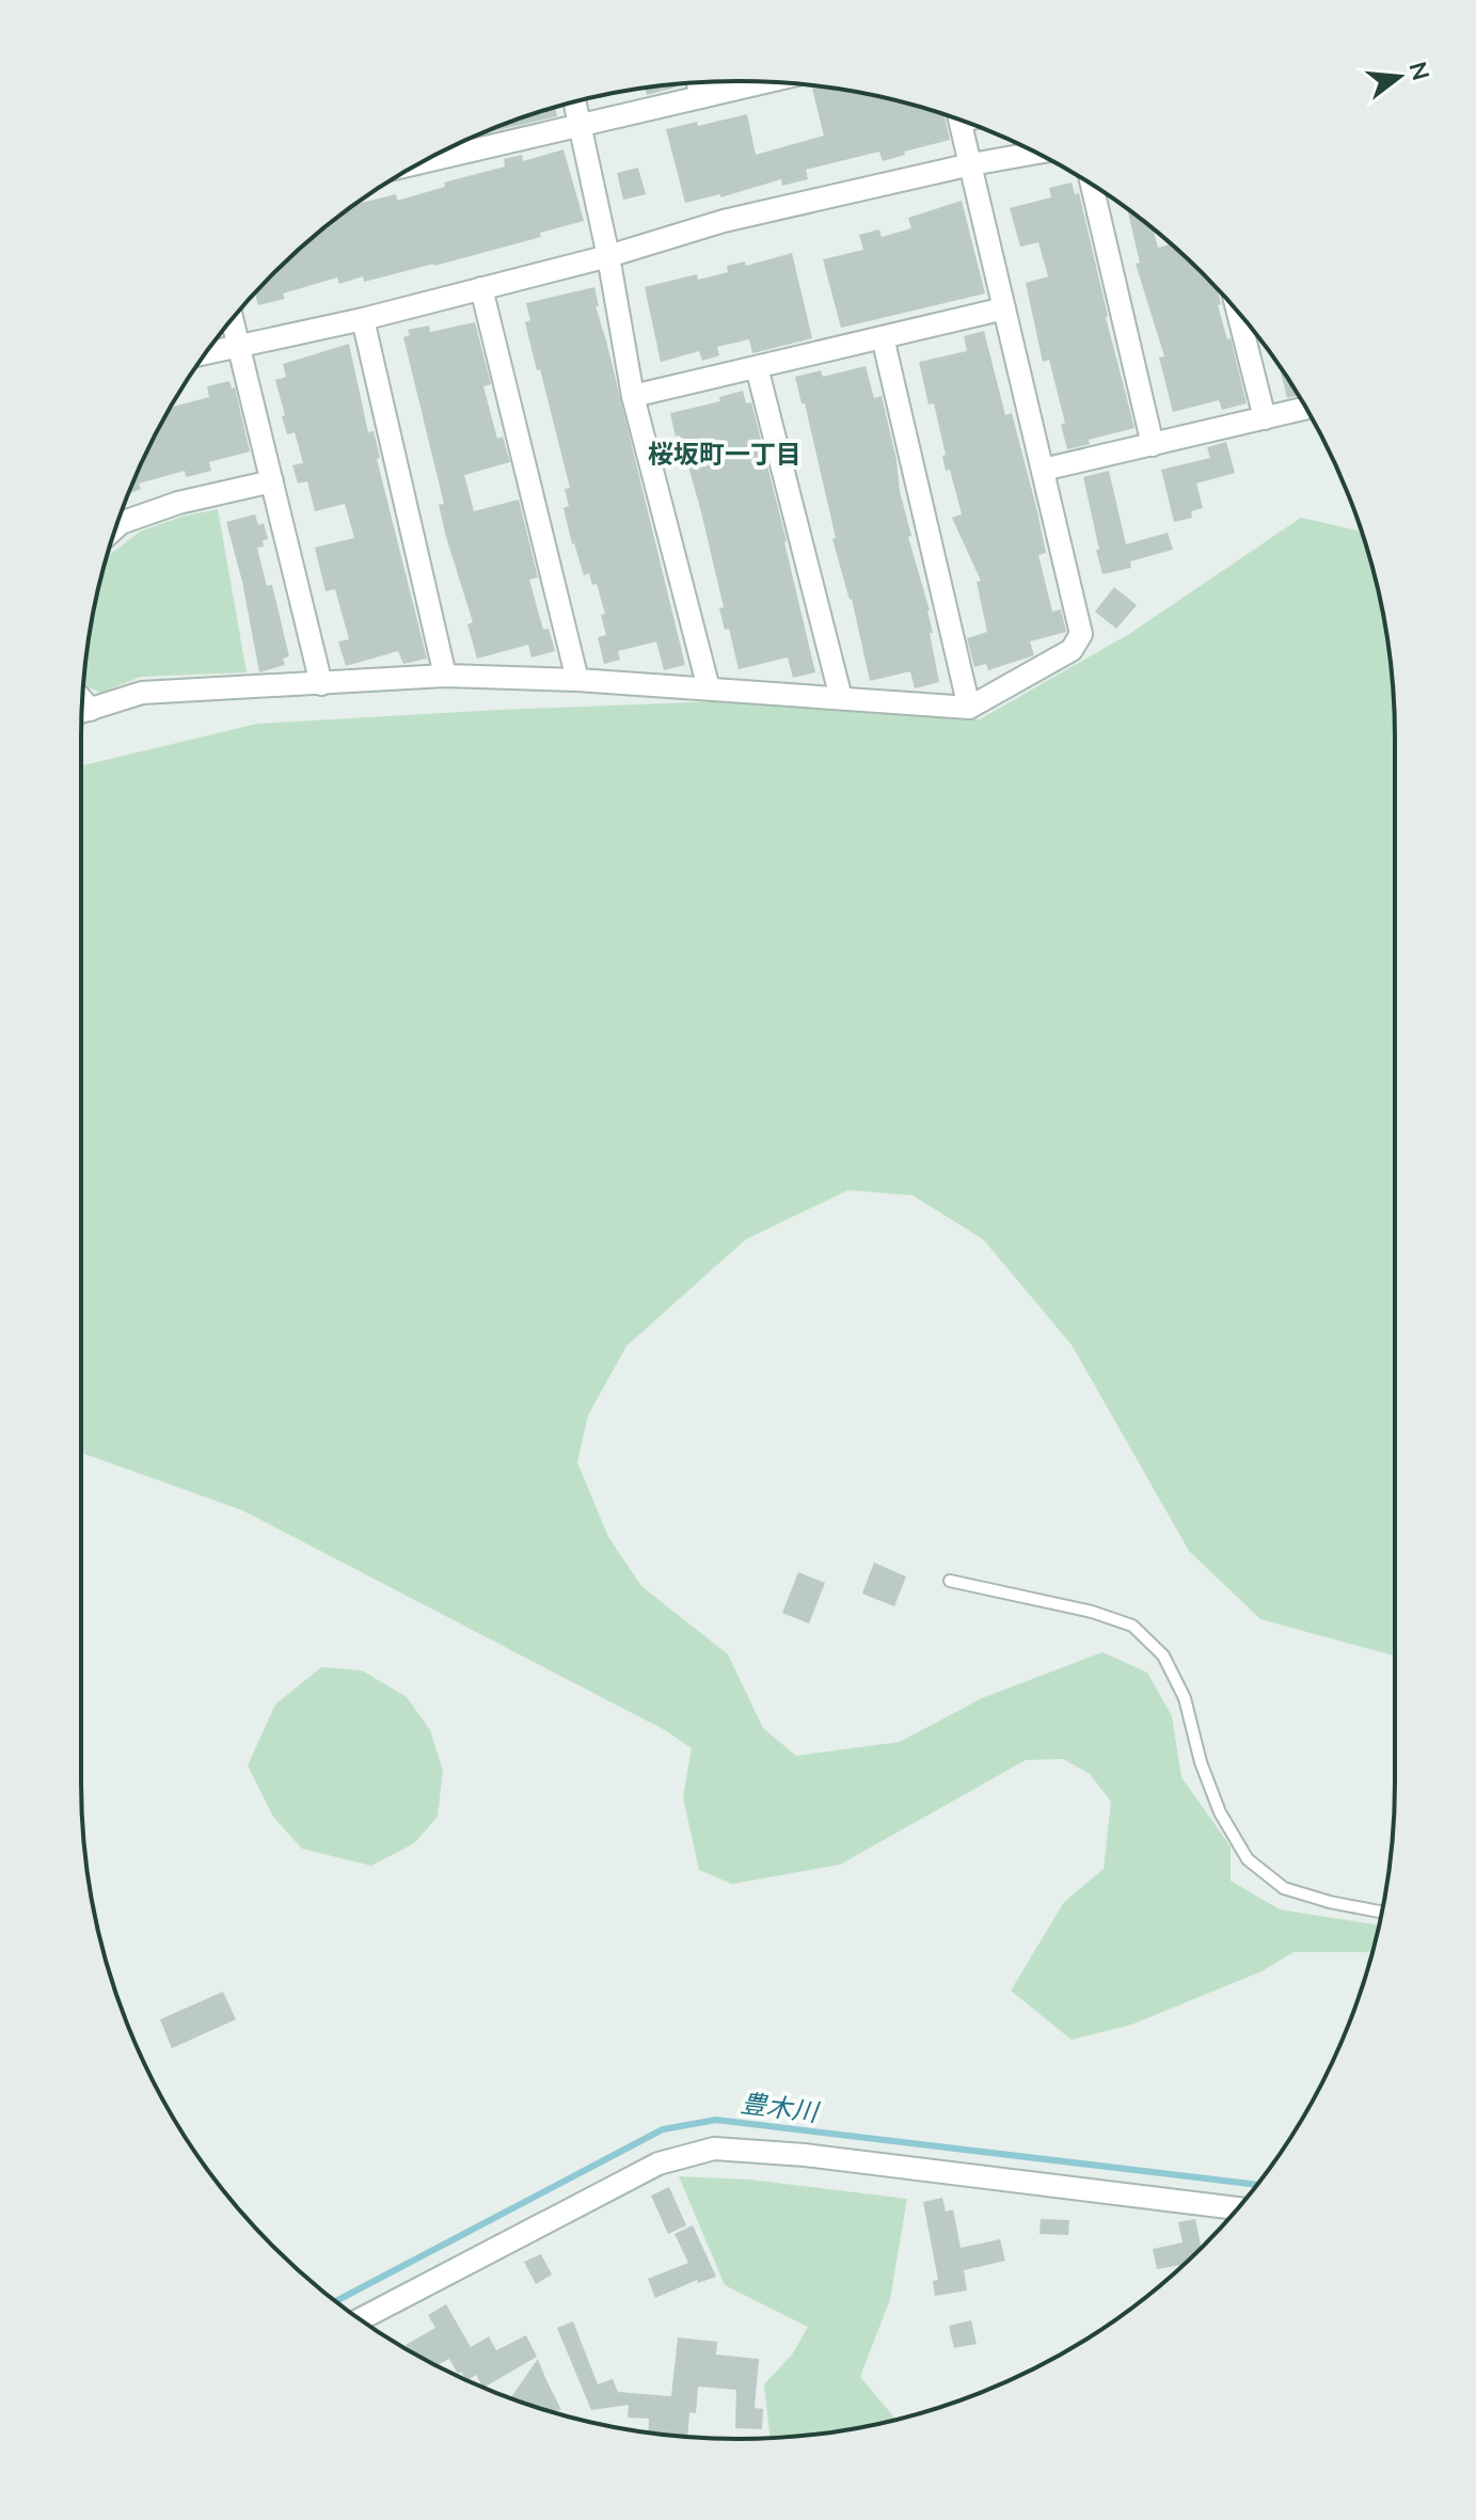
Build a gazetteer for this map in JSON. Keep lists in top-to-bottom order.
{
  "districts": ["桜坂町一丁目"],
  "water": ["豊木川"],
  "north": "right"
}
